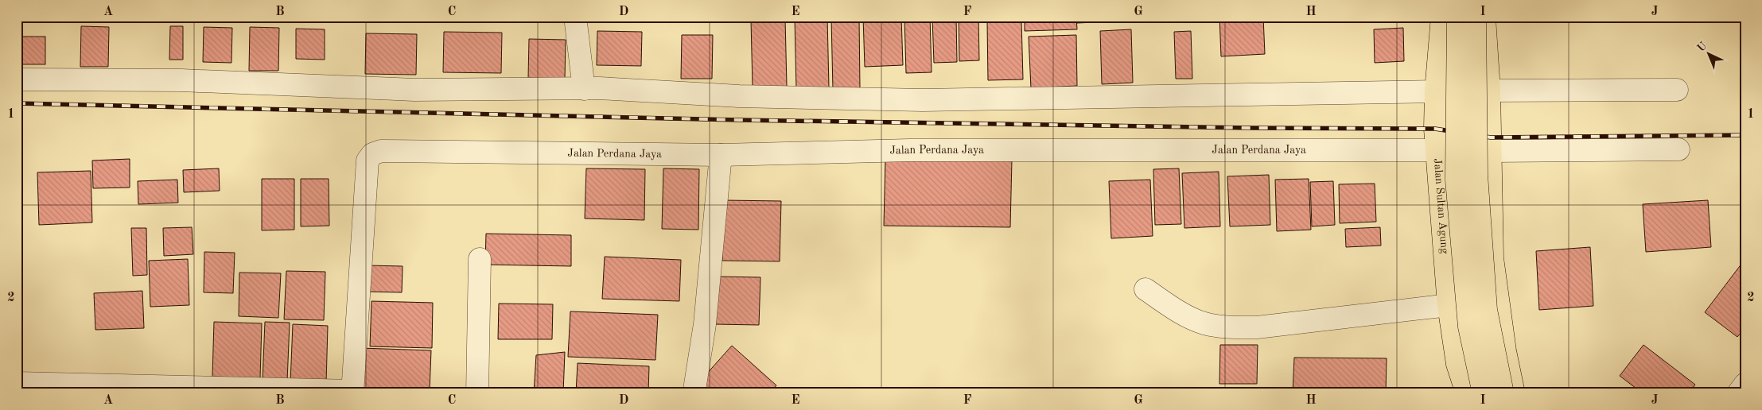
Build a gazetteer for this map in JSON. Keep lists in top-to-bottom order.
{
  "streets": {
    "main road": ["Jalan Sultan Agung"],
    "street": ["Jalan Perdana Jaya"]
  },
  "crossings": [
    ["Jalan Perdana Jaya", "Jalan Sultan Agung"]
  ],
  "north": "top left",
  "grid": {
    "columns": [
      "A",
      "B",
      "C",
      "D",
      "E",
      "F",
      "G",
      "H",
      "I",
      "J"
    ],
    "rows": ["1", "2"]
  }
}
